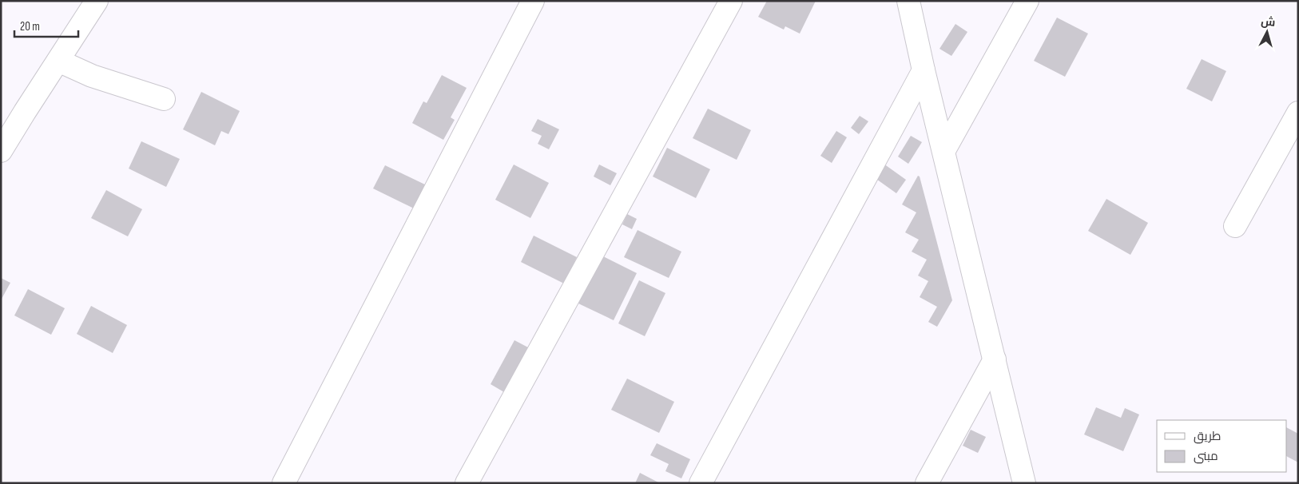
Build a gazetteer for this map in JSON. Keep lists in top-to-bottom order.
{
  "legend": ["طريق", "مبنى"],
  "scale_bar": "20 m",
  "north": "top"
}
